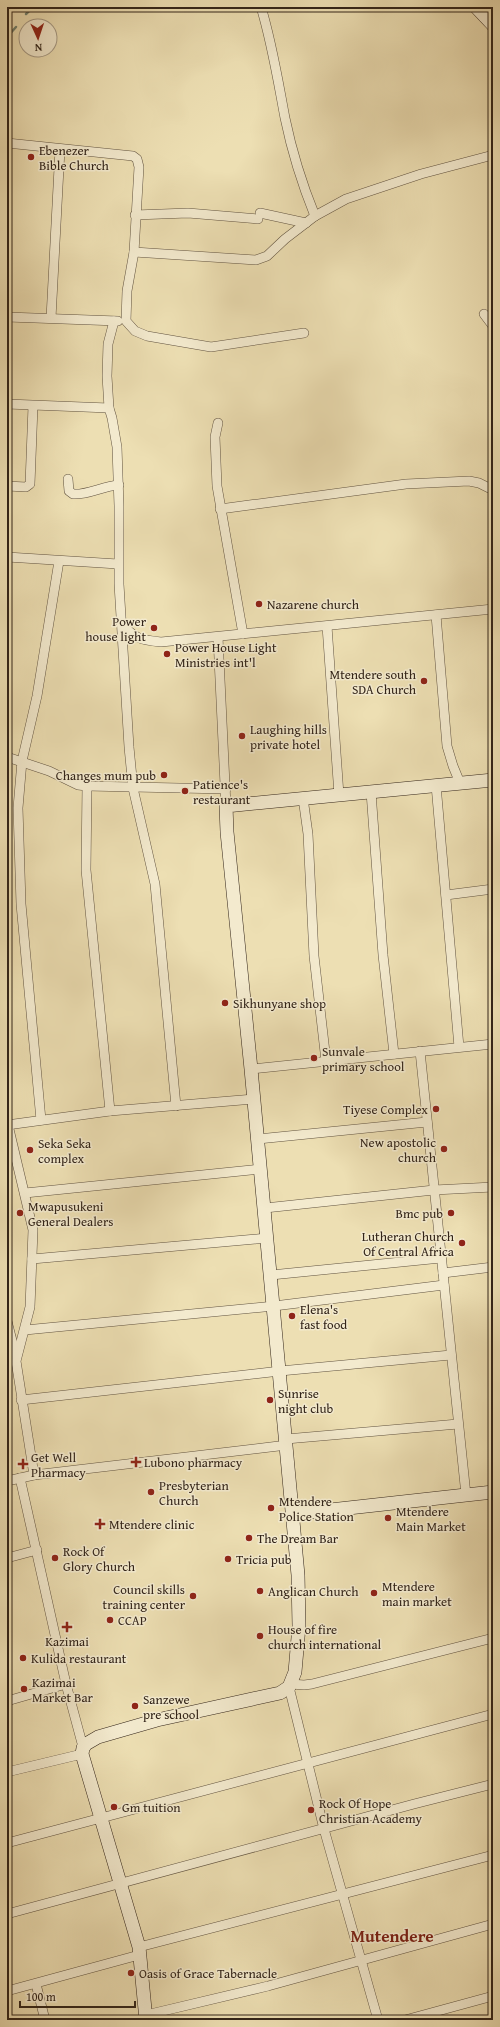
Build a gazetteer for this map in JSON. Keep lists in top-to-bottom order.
{
  "districts": ["Mutendere"],
  "places": {
    "other": [
      "Ebenezer Bible Church",
      "Nazarene church",
      "Power house light",
      "Power House Light Ministries int'l",
      "Mtendere south SDA Church",
      "Laughing hills private hotel",
      "Changes mum pub",
      "Patience's restaurant",
      "Sikhunyane shop",
      "Sunvale primary school",
      "Tiyese Complex",
      "New apostolic church",
      "Seka Seka complex",
      "Mwapusukeni General Dealers",
      "Bmc pub",
      "Lutheran Church Of Central Africa",
      "Elena's fast food",
      "Sunrise night club",
      "Presbyterian Church",
      "Mtendere Police Station",
      "Mtendere Main Market",
      "The Dream Bar",
      "Rock Of Glory Church",
      "Tricia pub",
      "Anglican Church",
      "Mtendere main market",
      "Council skills training center",
      "CCAP",
      "House of fire church international",
      "Kulida restaurant",
      "Kazimai Market Bar",
      "Sanzewe pre school",
      "Gm tuition",
      "Rock Of Hope Christian Academy",
      "Oasis of Grace Tabernacle"
    ],
    "health": [
      "Lubono pharmacy",
      "Get Well Pharmacy",
      "Mtendere clinic",
      "Kazimai"
    ]
  },
  "scale_bar": "100 m",
  "north": "bottom"
}
